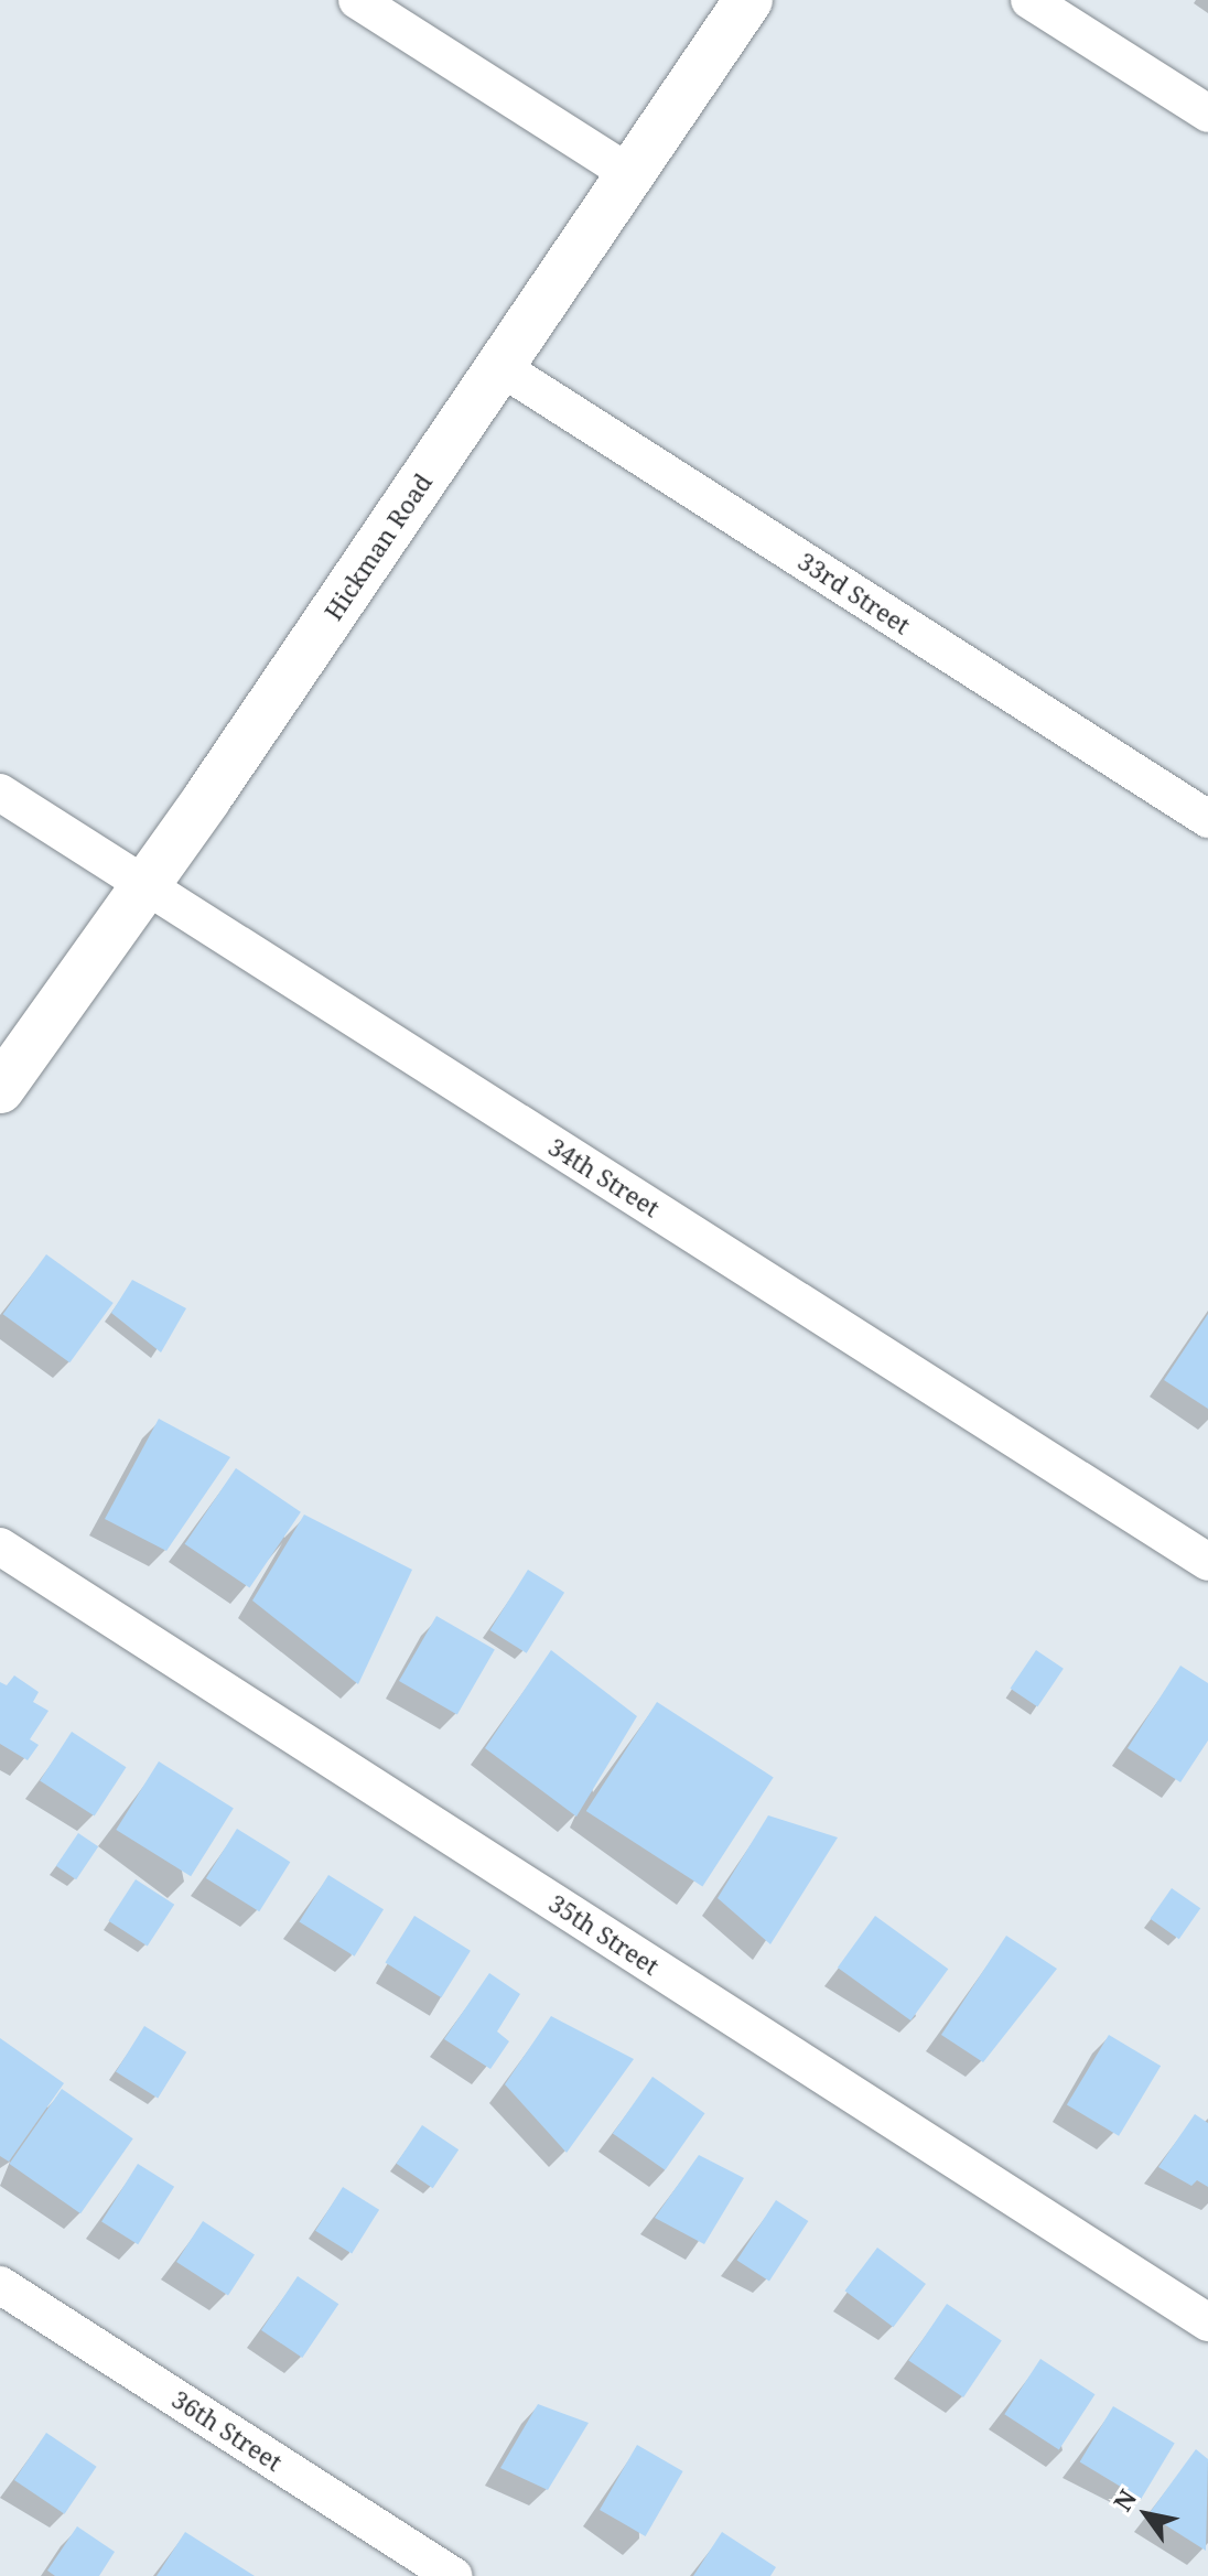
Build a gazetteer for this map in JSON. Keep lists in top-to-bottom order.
{
  "streets": {
    "main road": ["Hickman Road"],
    "street": [
      "33rd Street",
      "34th Street",
      "35th Street",
      "36th Street"
    ]
  },
  "crossings": [
    ["Hickman Road", "33rd Street"],
    ["Hickman Road", "34th Street"]
  ],
  "north": "top left"
}
